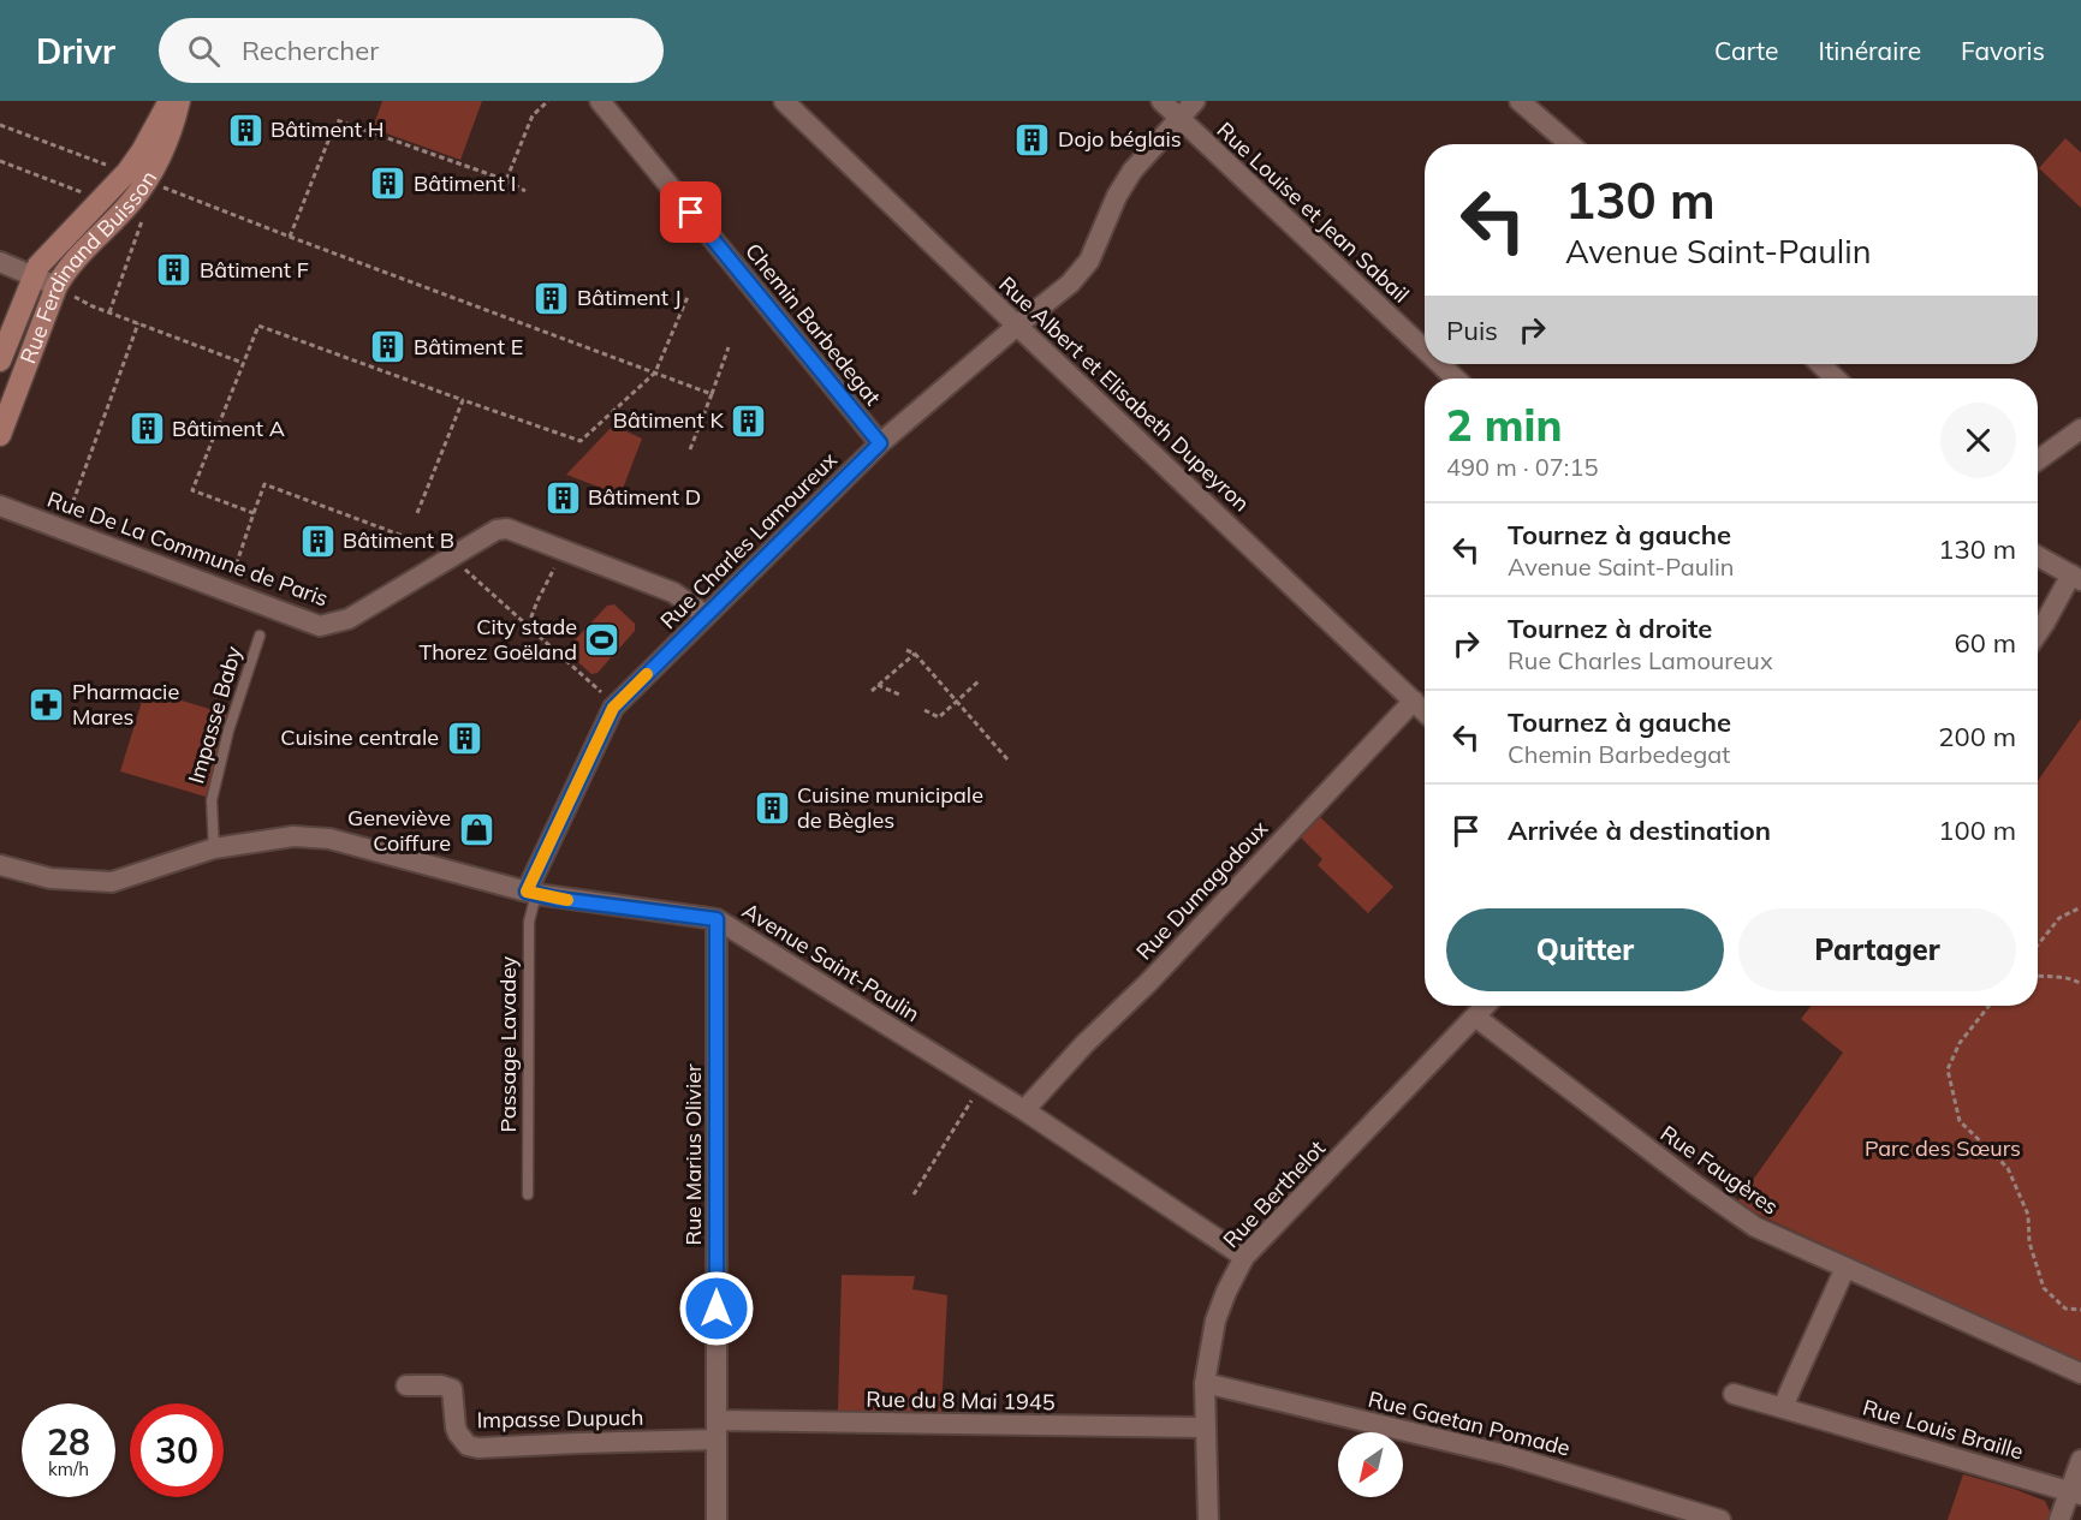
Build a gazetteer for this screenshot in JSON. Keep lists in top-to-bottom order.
{
  "streets": {
    "street": [
      "Rue Louise et Jean Sabail",
      "Rue Ferdinand Buisson",
      "Chemin Barbedegat",
      "Rue Albert et Elisabeth Dupeyron",
      "Rue Charles Lamoureux",
      "Rue De La Commune de Paris",
      "Rue Dumagodoux",
      "Avenue Saint-Paulin",
      "Rue Marius Olivier",
      "Rue Faugères",
      "Rue Berthelot",
      "Rue du 8 Mai 1945",
      "Impasse Dupuch",
      "Rue Gaetan Pomade",
      "Rue Louis Braille"
    ],
    "lane": ["Impasse Baby", "Passage Lavadey"]
  },
  "crossings": [
    ["Rue Louise et Jean Sabail", "Rue Charles Lamoureux"],
    ["Chemin Barbedegat", "Rue Charles Lamoureux"],
    ["Rue Albert et Elisabeth Dupeyron", "Rue Charles Lamoureux"],
    ["Rue Albert et Elisabeth Dupeyron", "Rue Dumagodoux"],
    ["Rue Charles Lamoureux", "Rue De La Commune de Paris"],
    ["Rue Charles Lamoureux", "Avenue Saint-Paulin"],
    ["Rue Charles Lamoureux", "Passage Lavadey"],
    ["Impasse Baby", "Avenue Saint-Paulin"],
    ["Rue Dumagodoux", "Avenue Saint-Paulin"],
    ["Avenue Saint-Paulin", "Passage Lavadey"],
    ["Avenue Saint-Paulin", "Rue Marius Olivier"],
    ["Avenue Saint-Paulin", "Rue Berthelot"],
    ["Rue Marius Olivier", "Rue du 8 Mai 1945"],
    ["Rue Marius Olivier", "Impasse Dupuch"],
    ["Rue Faugères", "Rue Berthelot"],
    ["Rue Berthelot", "Rue du 8 Mai 1945"],
    ["Rue Berthelot", "Rue Gaetan Pomade"],
    ["Rue du 8 Mai 1945", "Impasse Dupuch"]
  ],
  "parks": ["Parc des Sœurs"],
  "places": {
    "building": [
      "Bâtiment H",
      "Dojo béglais",
      "Bâtiment I",
      "Bâtiment F",
      "Bâtiment J",
      "Bâtiment E",
      "Bâtiment K",
      "Bâtiment A",
      "Bâtiment D",
      "Bâtiment B",
      "Cuisine centrale",
      "Cuisine municipale de Bègles"
    ],
    "sports": ["City stade Thorez Goëland"],
    "pharmacy": ["Pharmacie Mares"],
    "shop": ["Geneviève Coiffure"]
  },
  "north": "bottom left",
  "page": {
    "header": "Drivr",
    "search": "Rechercher",
    "nav": ["Carte", "Itinéraire", "Favoris"],
    "turn": ["130 m", "Avenue Saint-Paulin"],
    "then": "Puis",
    "heading": ["2 min", "490 m · 07:15"],
    "list": [
      {
        "name": "Tournez à gauche",
        "note": "Avenue Saint-Paulin",
        "value": "130 m"
      },
      {
        "name": "Tournez à droite",
        "note": "Rue Charles Lamoureux",
        "value": "60 m"
      },
      {
        "name": "Tournez à gauche",
        "note": "Chemin Barbedegat",
        "value": "200 m"
      },
      {
        "name": "Arrivée à destination",
        "value": "100 m"
      }
    ],
    "buttons": ["Quitter", "Partager"],
    "speed": "28 km/h",
    "limit": "30"
  }
}
